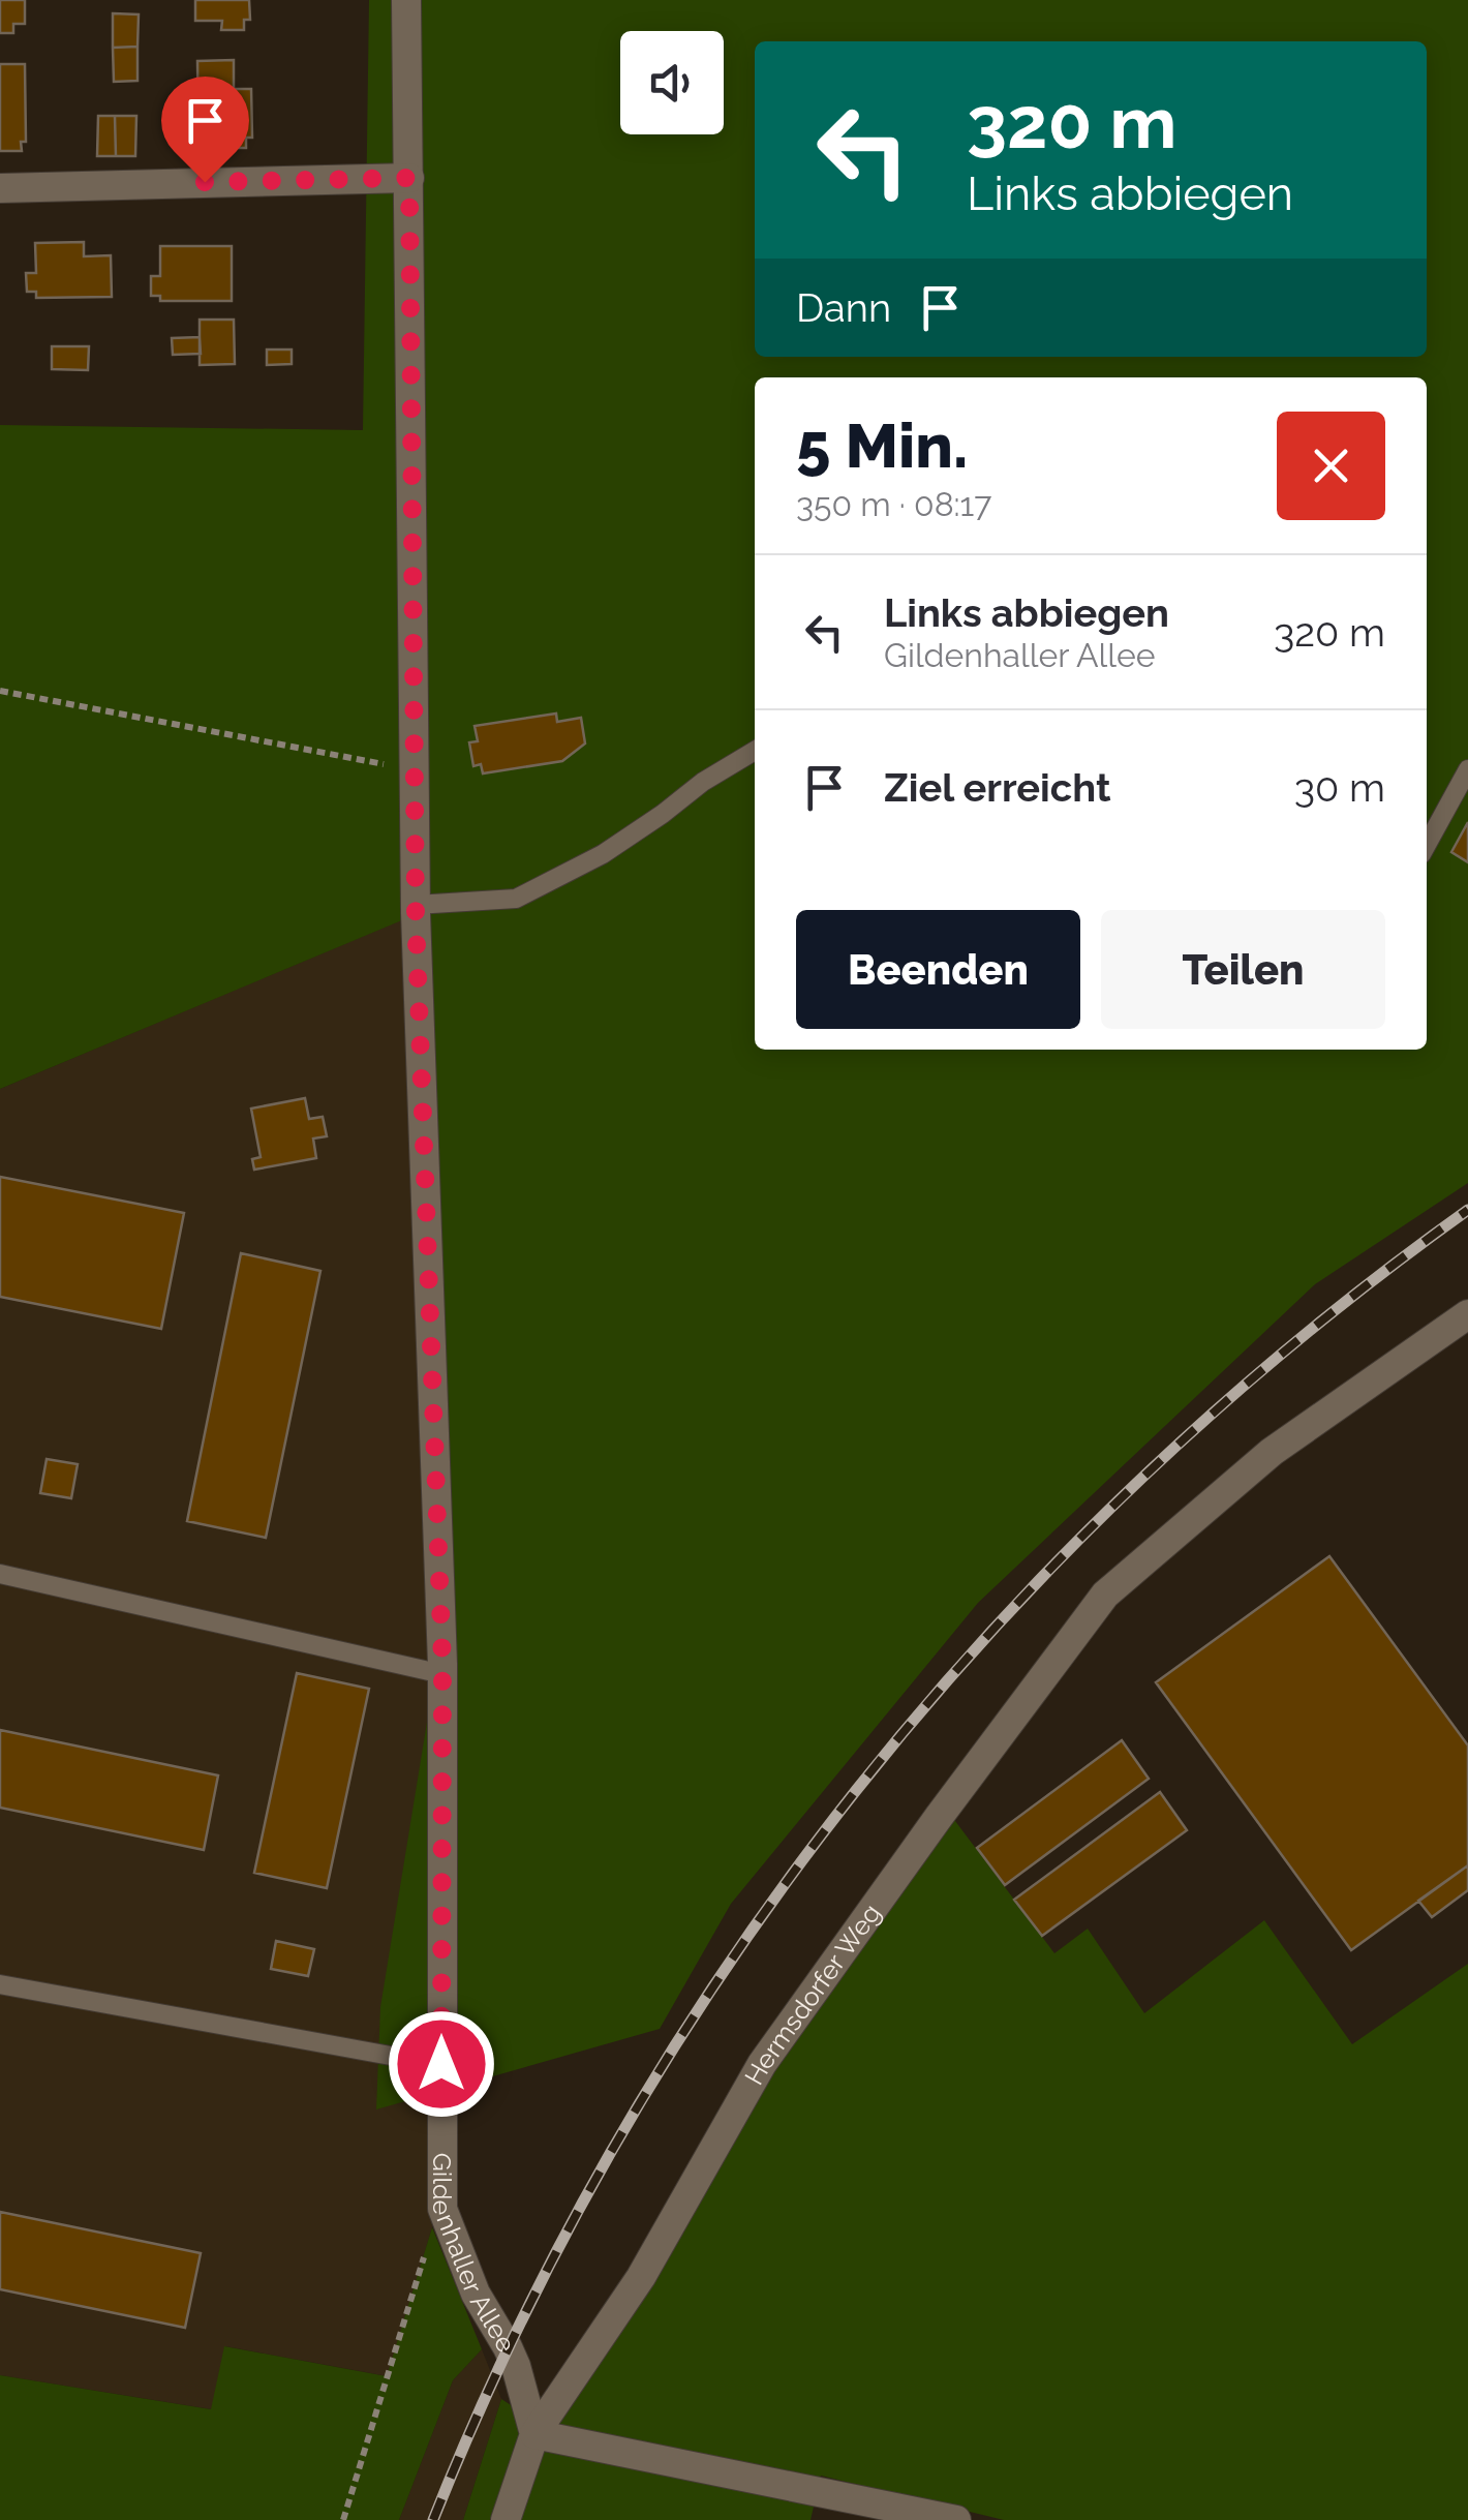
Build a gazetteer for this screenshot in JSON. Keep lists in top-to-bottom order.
{
  "streets": {
    "street": ["Hermsdorfer Weg", "Gildenhaller Allee"]
  },
  "crossings": [
    ["Hermsdorfer Weg", "Gildenhaller Allee"]
  ],
  "page": {
    "turn": ["320 m", "Links abbiegen"],
    "then": "Dann",
    "heading": ["5 Min.", "350 m · 08:17"],
    "list": [
      {
        "name": "Links abbiegen",
        "note": "Gildenhaller Allee",
        "value": "320 m"
      },
      {
        "name": "Ziel erreicht",
        "value": "30 m"
      }
    ],
    "buttons": ["Beenden", "Teilen"]
  }
}
